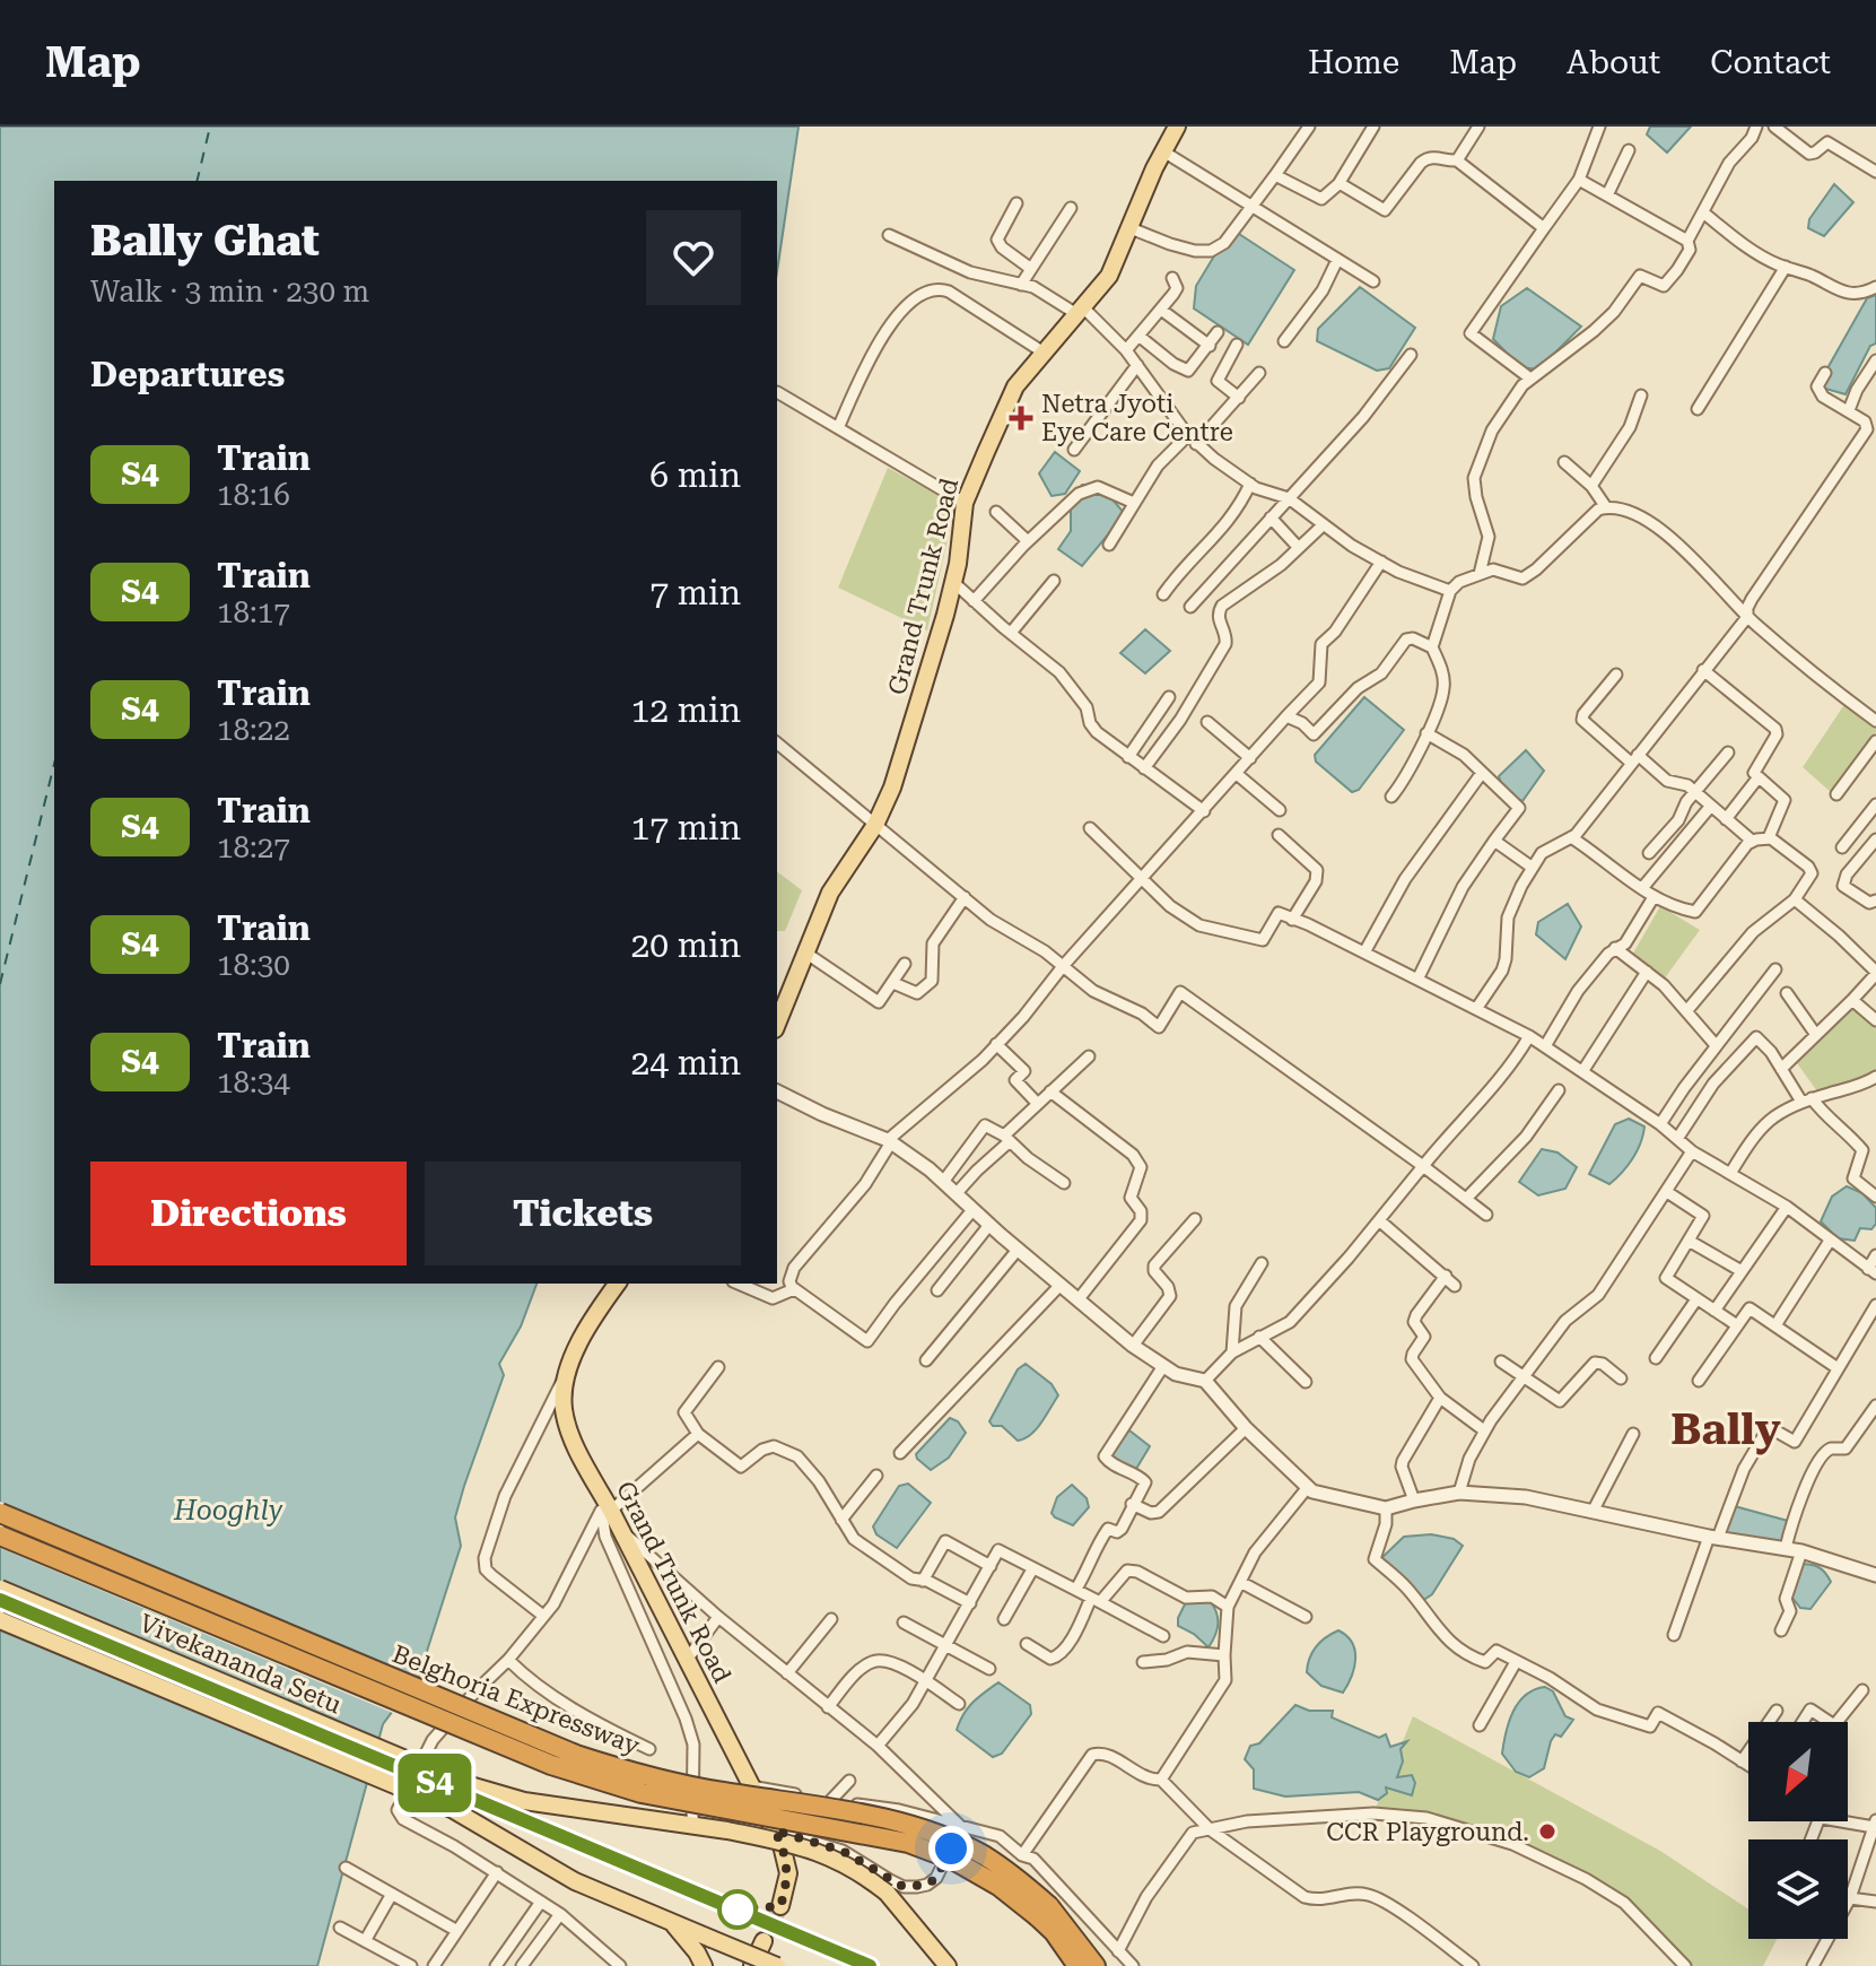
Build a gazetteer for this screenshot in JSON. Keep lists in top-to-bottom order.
{
  "streets": {
    "highway": ["Belghoria Expressway"],
    "main road": ["Grand Trunk Road", "Vivekananda Setu"]
  },
  "districts": ["Bally"],
  "water": ["Hooghly"],
  "places": {
    "health": ["Netra Jyoti Eye Care Centre"],
    "other": ["CCR Playground."]
  },
  "north": "bottom left",
  "page": {
    "header": "Map",
    "nav": [
      "Home",
      "Map",
      "About",
      "Contact"
    ],
    "on_map": "S4",
    "heading": [
      ["Bally Ghat", "Walk · 3 min · 230 m"],
      "Departures"
    ],
    "list": [
      {
        "mark": "S4",
        "name": "Train",
        "note": "18:16",
        "value": "6 min"
      },
      {
        "mark": "S4",
        "name": "Train",
        "note": "18:17",
        "value": "7 min"
      },
      {
        "mark": "S4",
        "name": "Train",
        "note": "18:22",
        "value": "12 min"
      },
      {
        "mark": "S4",
        "name": "Train",
        "note": "18:27",
        "value": "17 min"
      },
      {
        "mark": "S4",
        "name": "Train",
        "note": "18:30",
        "value": "20 min"
      },
      {
        "mark": "S4",
        "name": "Train",
        "note": "18:34",
        "value": "24 min"
      }
    ],
    "buttons": ["Directions", "Tickets"]
  }
}
